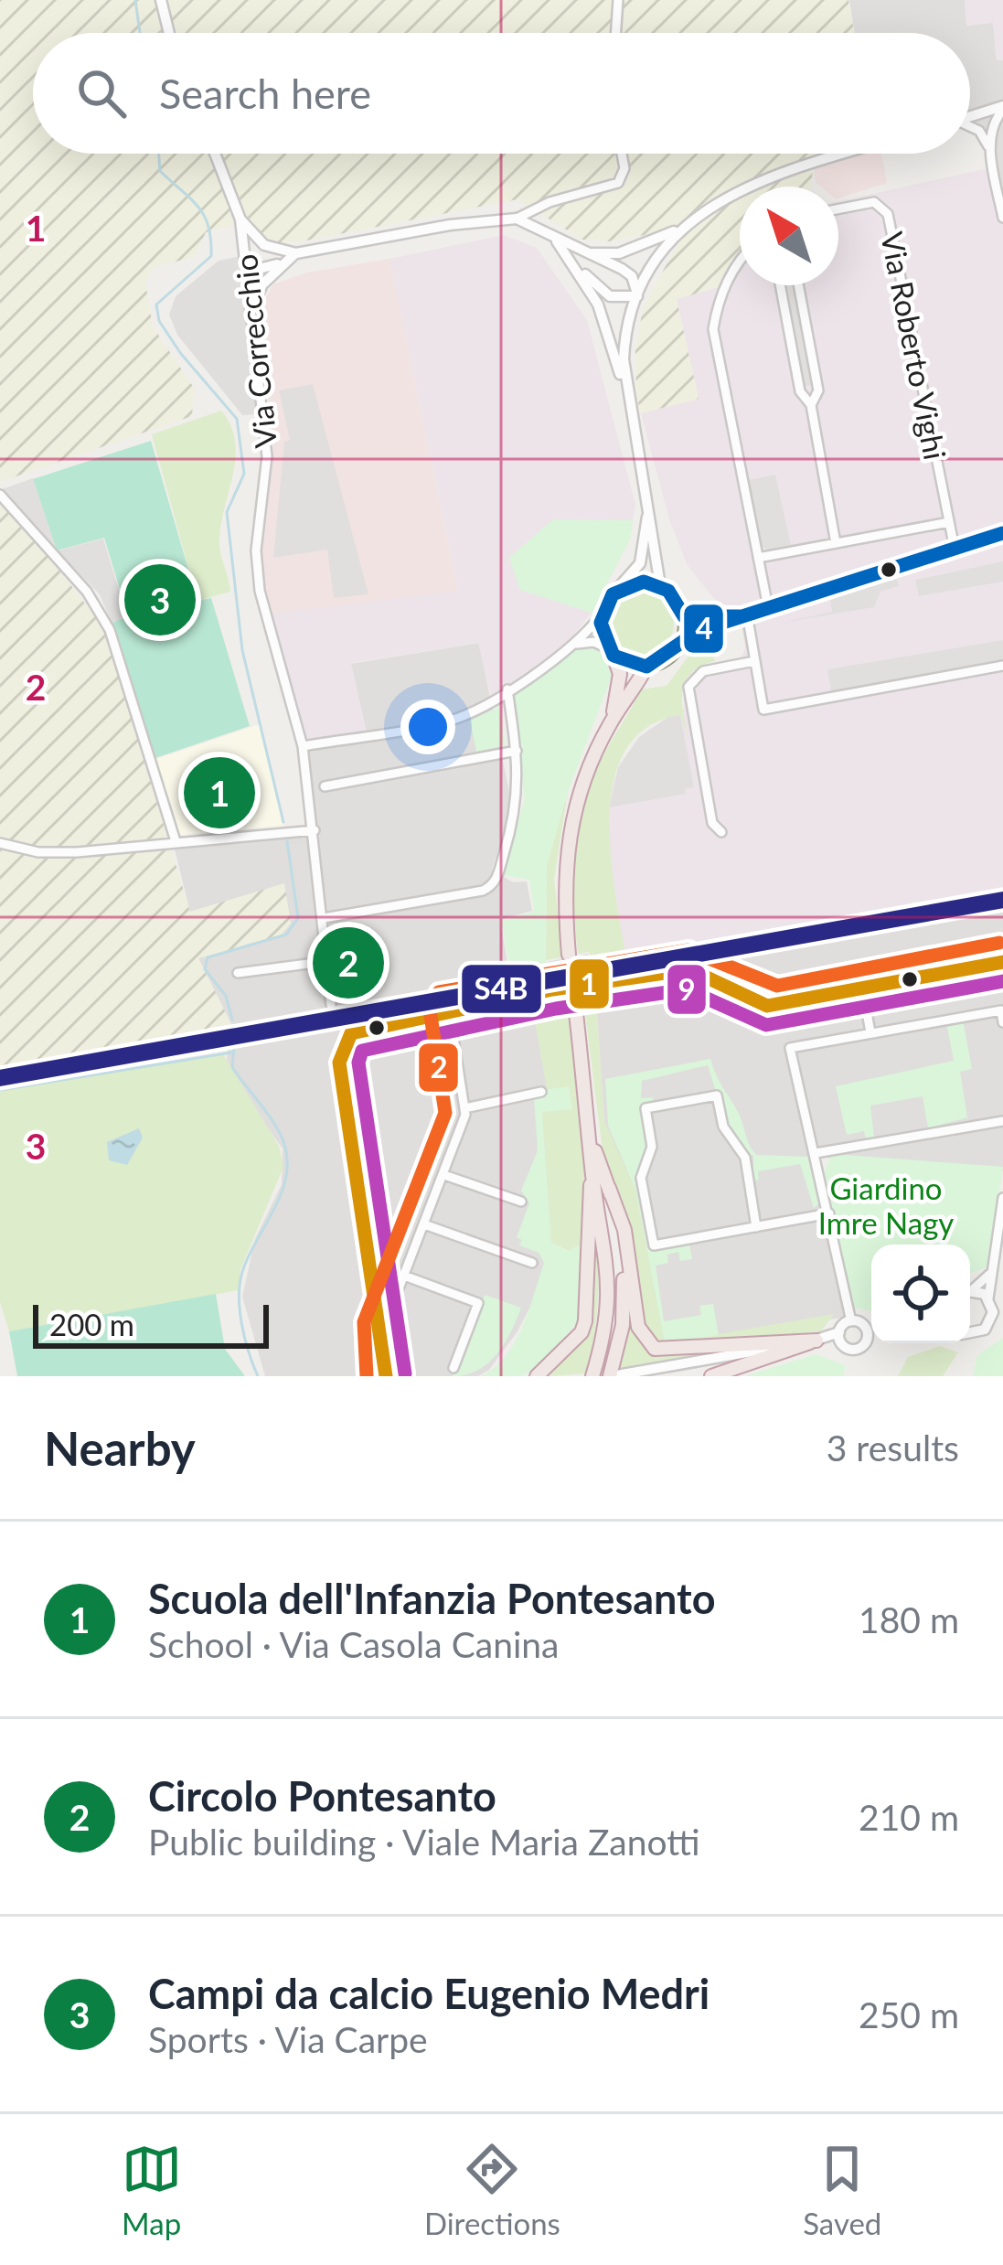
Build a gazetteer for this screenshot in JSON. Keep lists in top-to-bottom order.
{
  "streets": {
    "street": ["Via Roberto Vighi", "Via Correcchio"]
  },
  "parks": ["Giardino Imre Nagy"],
  "lines": [
    "transit line 4",
    "transit line S4B",
    "transit line 2",
    "transit line 1",
    "transit line 9"
  ],
  "scale_bar": "200 m",
  "north": "top left",
  "page": {
    "search": "Search here",
    "pins": ["3", "1", "2"],
    "scale": "200 m",
    "heading": ["Nearby", "3 results"],
    "list": [
      {
        "mark": "1",
        "name": "Scuola dell'Infanzia Pontesanto",
        "note": "School · Via Casola Canina",
        "value": "180 m"
      },
      {
        "mark": "2",
        "name": "Circolo Pontesanto",
        "note": "Public building · Viale Maria Zanotti",
        "value": "210 m"
      },
      {
        "mark": "3",
        "name": "Campi da calcio Eugenio Medri",
        "note": "Sports · Via Carpe",
        "value": "250 m"
      }
    ],
    "nav": ["Map", "Directions", "Saved"]
  },
  "grid": {
    "rows": ["1", "2", "3"]
  }
}
